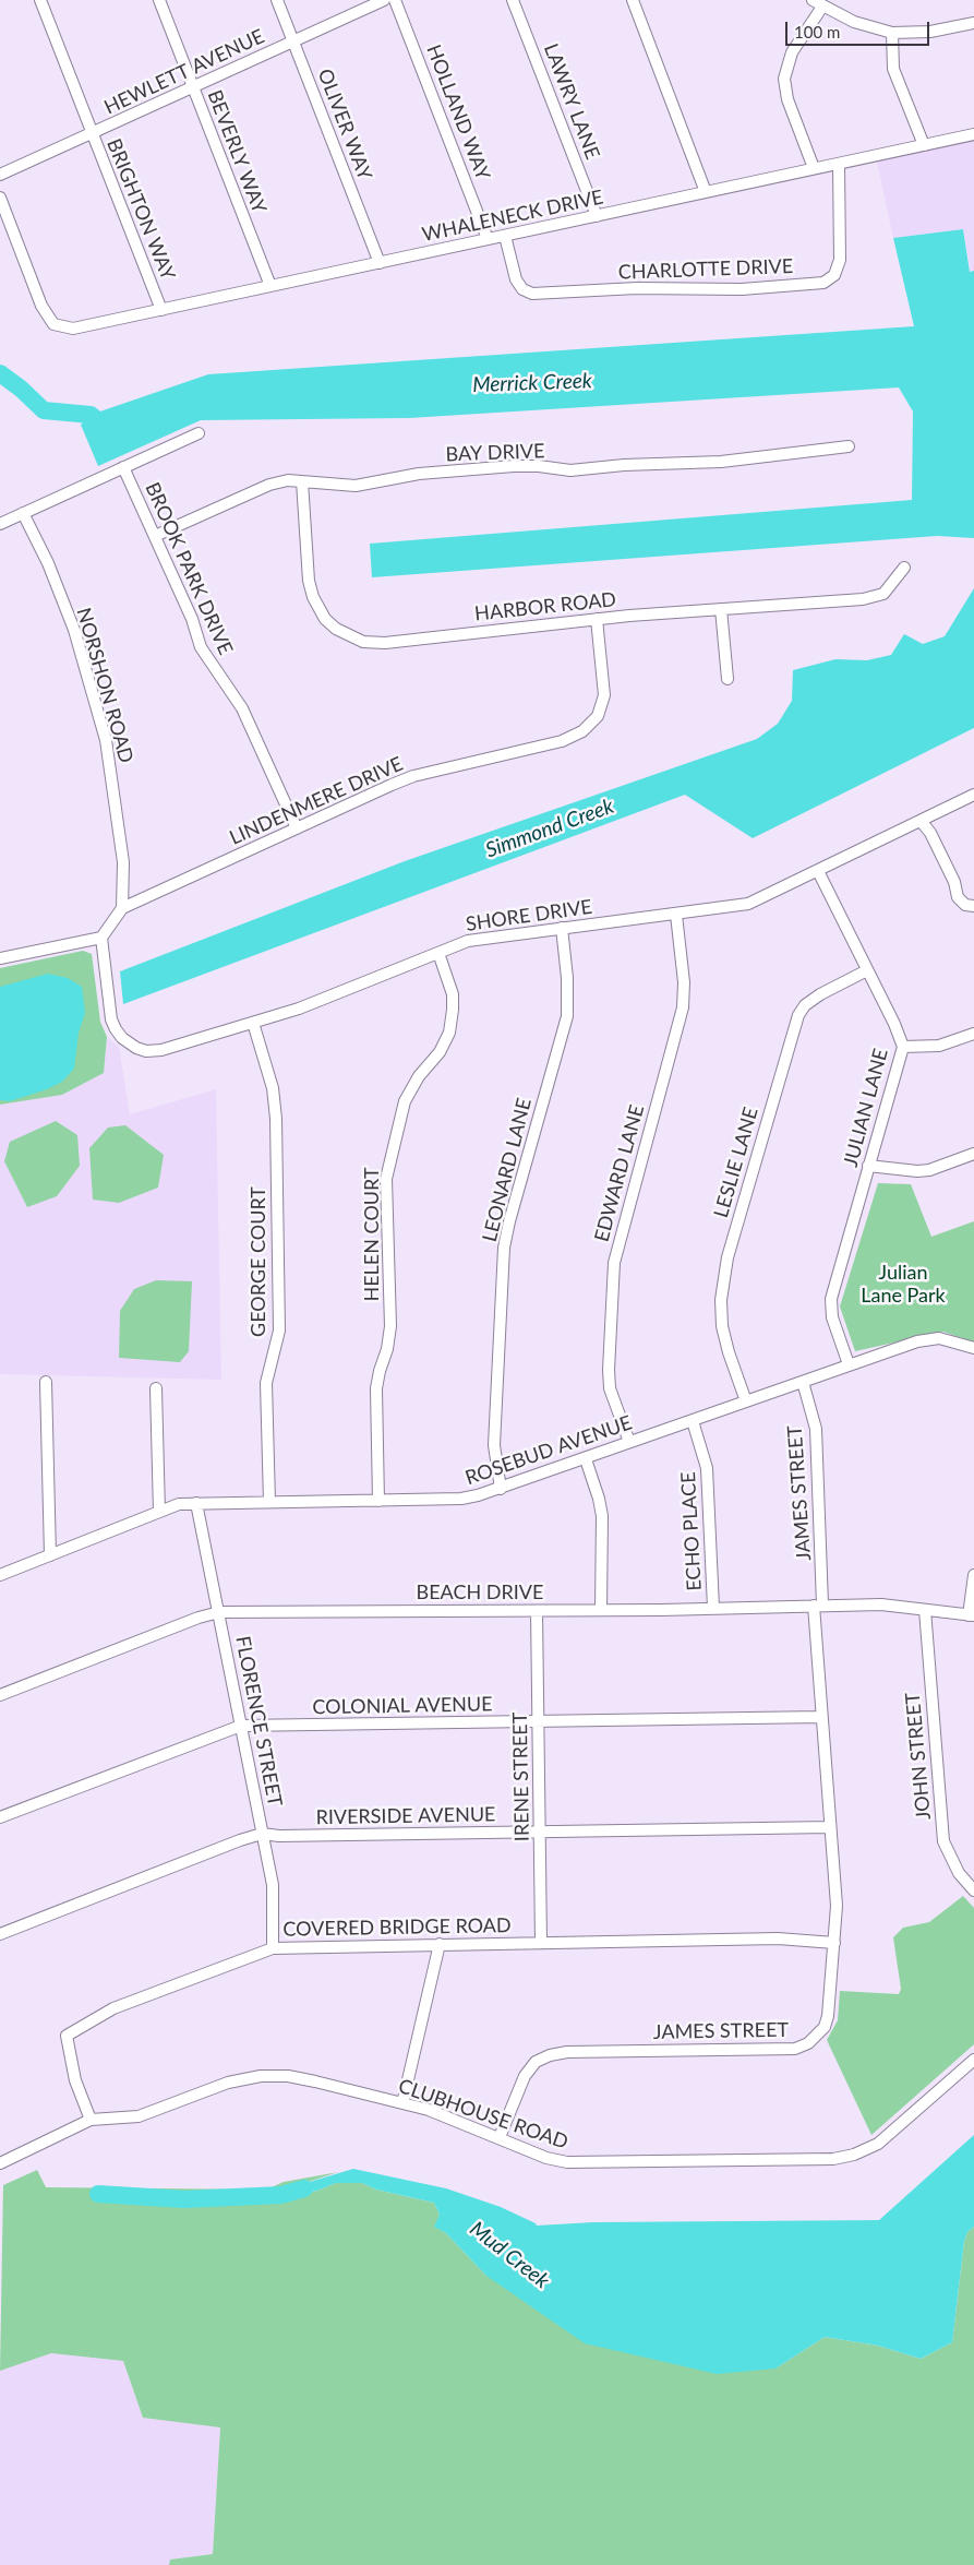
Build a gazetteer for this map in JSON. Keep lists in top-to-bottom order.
{
  "streets": {
    "street": [
      "HEWLETT AVENUE",
      "LAWRY LANE",
      "HOLLAND WAY",
      "OLIVER WAY",
      "BEVERLY WAY",
      "BRIGHTON WAY",
      "WHALENECK DRIVE",
      "CHARLOTTE DRIVE",
      "BAY DRIVE",
      "BROOK PARK DRIVE",
      "HARBOR ROAD",
      "NORSHON ROAD",
      "LINDENMERE DRIVE",
      "SHORE DRIVE",
      "JULIAN LANE",
      "LESLIE LANE",
      "LEONARD LANE",
      "EDWARD LANE",
      "HELEN COURT",
      "GEORGE COURT",
      "ROSEBUD AVENUE",
      "JAMES STREET",
      "ECHO PLACE",
      "BEACH DRIVE",
      "COLONIAL AVENUE",
      "FLORENCE STREET",
      "JOHN STREET",
      "IRENE STREET",
      "RIVERSIDE AVENUE",
      "COVERED BRIDGE ROAD",
      "CLUBHOUSE ROAD"
    ]
  },
  "crossings": [
    ["HEWLETT AVENUE", "OLIVER WAY"],
    ["HEWLETT AVENUE", "BEVERLY WAY"],
    ["HEWLETT AVENUE", "BRIGHTON WAY"],
    ["LAWRY LANE", "WHALENECK DRIVE"],
    ["HOLLAND WAY", "WHALENECK DRIVE"],
    ["OLIVER WAY", "WHALENECK DRIVE"],
    ["BEVERLY WAY", "WHALENECK DRIVE"],
    ["BRIGHTON WAY", "WHALENECK DRIVE"],
    ["WHALENECK DRIVE", "CHARLOTTE DRIVE"],
    ["BAY DRIVE", "BROOK PARK DRIVE"],
    ["BAY DRIVE", "HARBOR ROAD"],
    ["BROOK PARK DRIVE", "LINDENMERE DRIVE"],
    ["HARBOR ROAD", "LINDENMERE DRIVE"],
    ["NORSHON ROAD", "LINDENMERE DRIVE"],
    ["SHORE DRIVE", "JULIAN LANE"],
    ["SHORE DRIVE", "LEONARD LANE"],
    ["SHORE DRIVE", "EDWARD LANE"],
    ["SHORE DRIVE", "HELEN COURT"],
    ["SHORE DRIVE", "GEORGE COURT"],
    ["JULIAN LANE", "LESLIE LANE"],
    ["JULIAN LANE", "ROSEBUD AVENUE"],
    ["LESLIE LANE", "ROSEBUD AVENUE"],
    ["LEONARD LANE", "ROSEBUD AVENUE"],
    ["EDWARD LANE", "ROSEBUD AVENUE"],
    ["HELEN COURT", "ROSEBUD AVENUE"],
    ["GEORGE COURT", "ROSEBUD AVENUE"],
    ["ROSEBUD AVENUE", "JAMES STREET"],
    ["ROSEBUD AVENUE", "ECHO PLACE"],
    ["ROSEBUD AVENUE", "FLORENCE STREET"],
    ["JAMES STREET", "BEACH DRIVE"],
    ["JAMES STREET", "COLONIAL AVENUE"],
    ["JAMES STREET", "RIVERSIDE AVENUE"],
    ["JAMES STREET", "COVERED BRIDGE ROAD"],
    ["JAMES STREET", "CLUBHOUSE ROAD"],
    ["ECHO PLACE", "BEACH DRIVE"],
    ["BEACH DRIVE", "FLORENCE STREET"],
    ["BEACH DRIVE", "JOHN STREET"],
    ["BEACH DRIVE", "IRENE STREET"],
    ["COLONIAL AVENUE", "FLORENCE STREET"],
    ["COLONIAL AVENUE", "IRENE STREET"],
    ["FLORENCE STREET", "RIVERSIDE AVENUE"],
    ["FLORENCE STREET", "COVERED BRIDGE ROAD"],
    ["IRENE STREET", "RIVERSIDE AVENUE"],
    ["IRENE STREET", "COVERED BRIDGE ROAD"],
    ["COVERED BRIDGE ROAD", "CLUBHOUSE ROAD"]
  ],
  "water": ["Merrick Creek", "Simmond Creek", "Mud Creek"],
  "parks": ["Julian Lane Park"],
  "scale_bar": "100 m"
}
